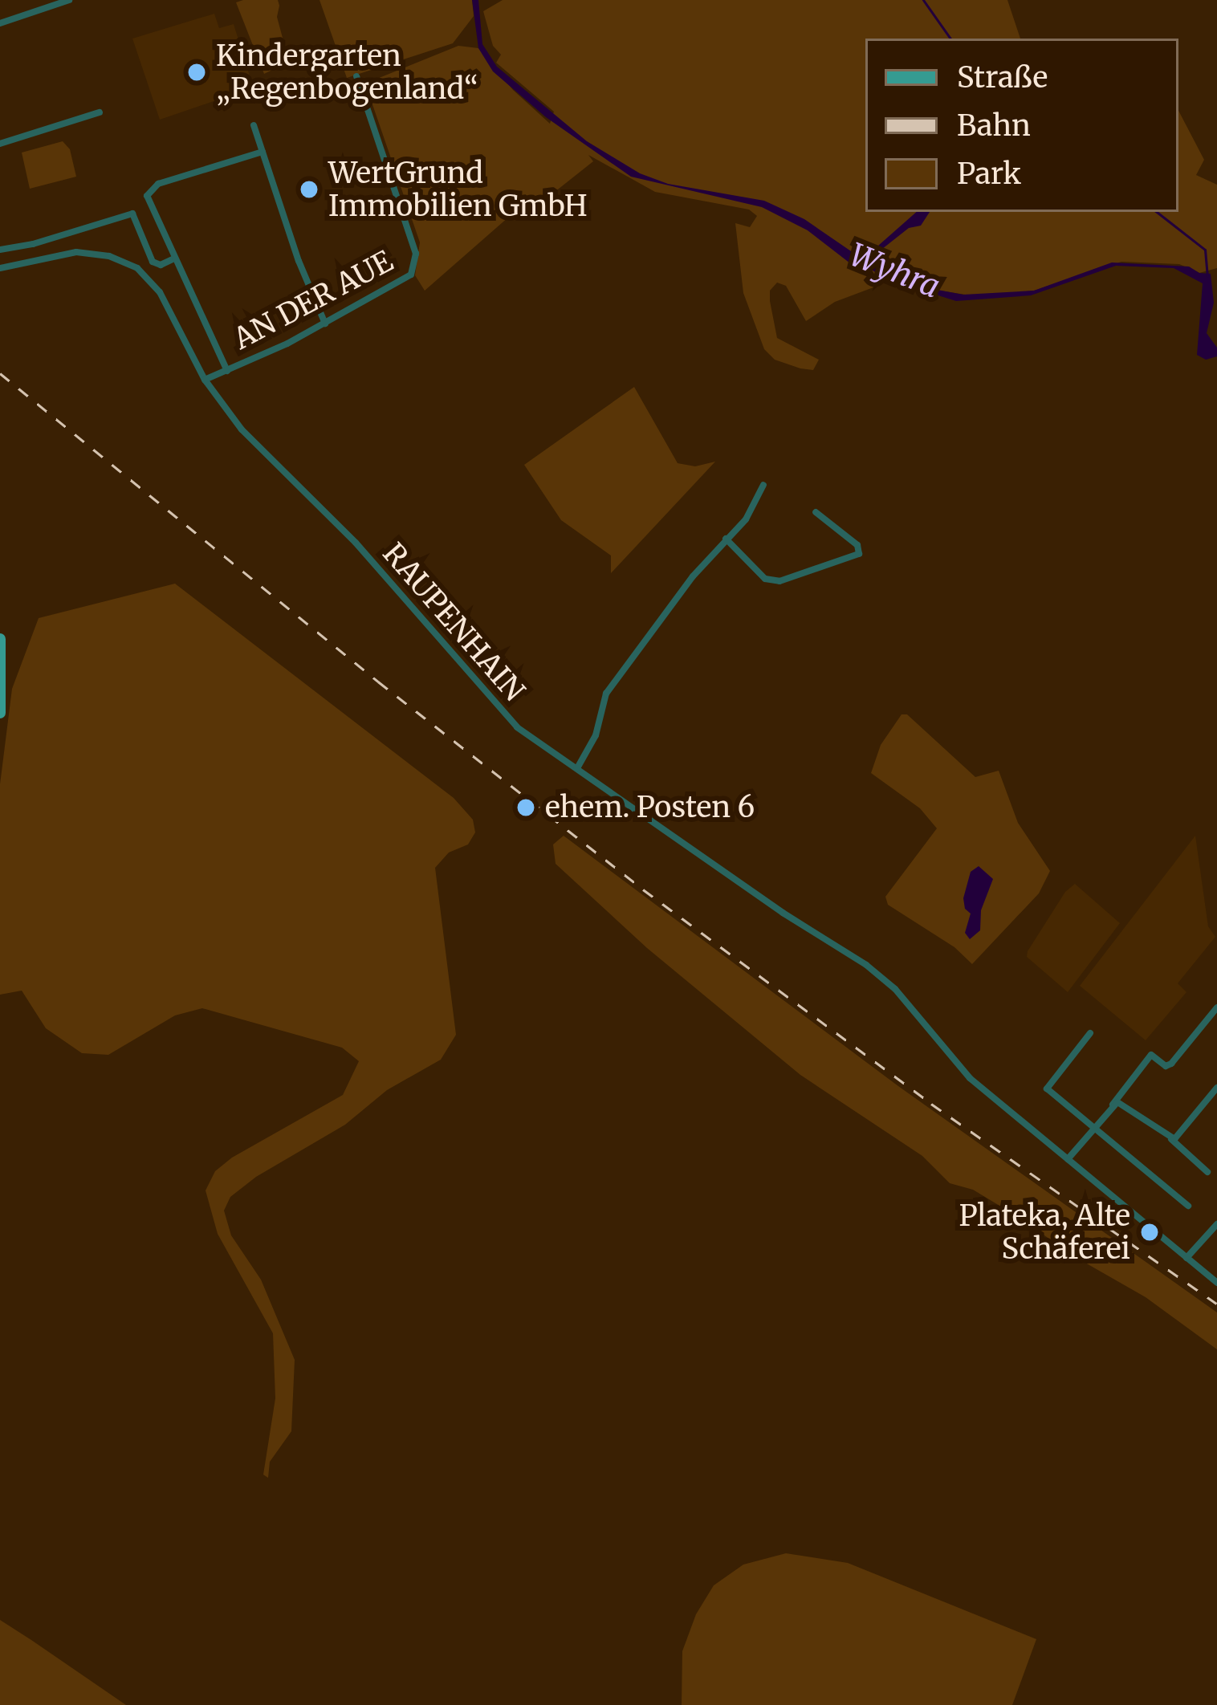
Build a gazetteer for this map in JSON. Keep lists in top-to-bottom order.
{
  "streets": {
    "street": ["AN DER AUE", "RAUPENHAIN"]
  },
  "crossings": [
    ["AN DER AUE", "RAUPENHAIN"]
  ],
  "water": ["Wyhra"],
  "places": [
    "Kindergarten „Regenbogenland“",
    "WertGrund Immobilien GmbH",
    "ehem. Posten 6",
    "Plateka, Alte Schäferei"
  ],
  "legend": ["Straße", "Bahn", "Park"]
}
